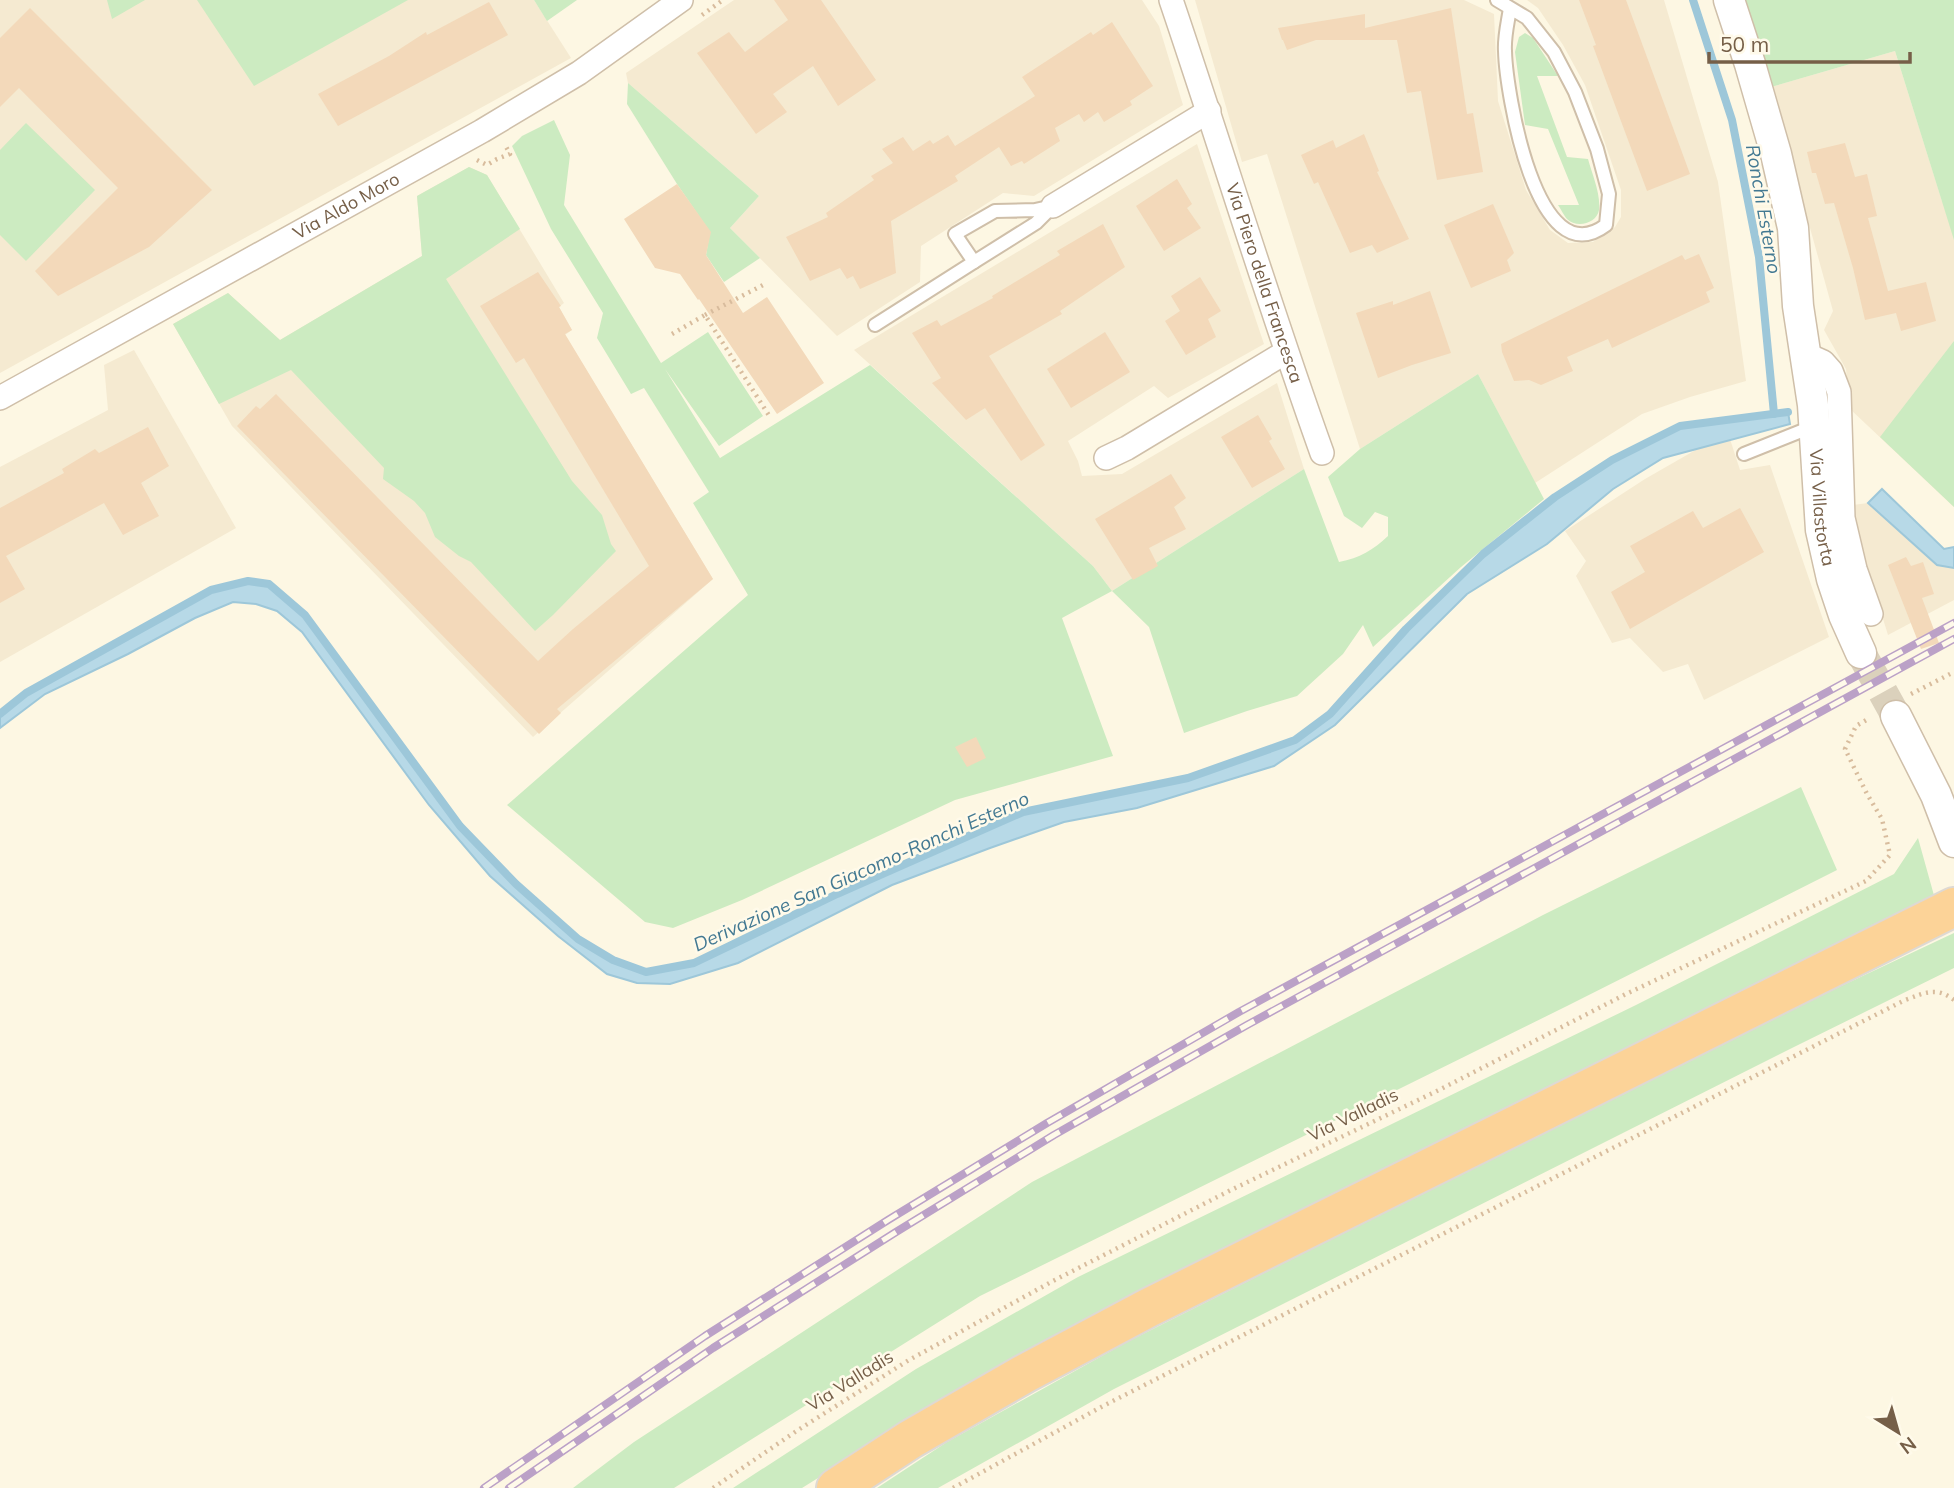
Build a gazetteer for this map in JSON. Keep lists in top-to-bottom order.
{
  "streets": {
    "street": ["Via Aldo Moro", "Via Piero della Francesca", "Via Villastorta"],
    "path": ["Via Valladis"]
  },
  "water": ["Ronchi Esterno", "Derivazione San Giacomo-Ronchi Esterno"],
  "scale_bar": "50 m",
  "north": "bottom right"
}
